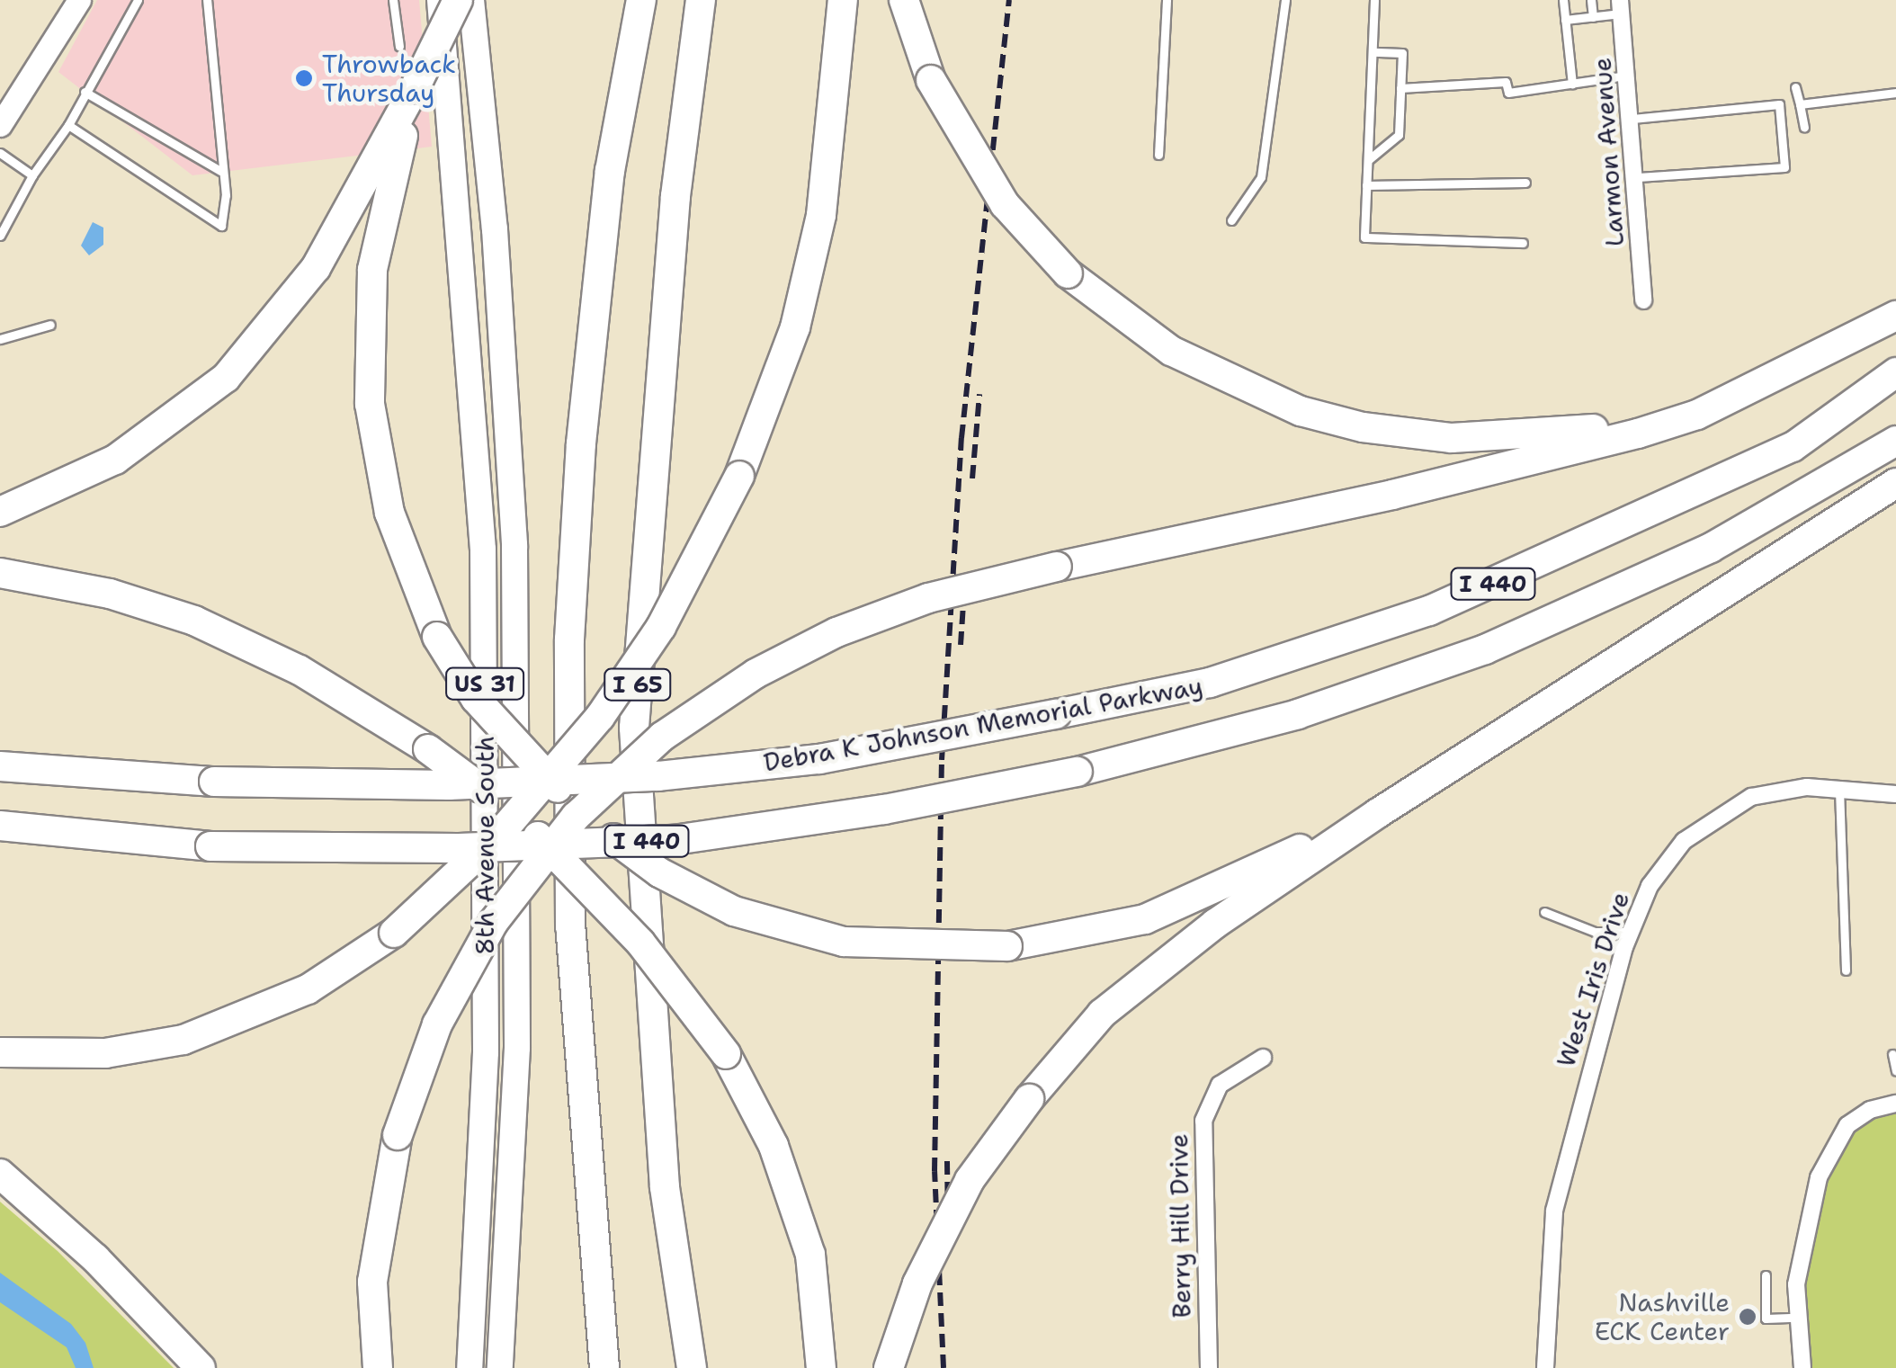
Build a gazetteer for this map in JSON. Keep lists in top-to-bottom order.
{
  "streets": {
    "highway": ["I 440", "I 65", "Debra K Johnson Memorial Parkway"],
    "main road": ["US 31", "8th Avenue South"],
    "street": ["Larmon Avenue", "West Iris Drive", "Berry Hill Drive"]
  },
  "places": ["Throwback Thursday", "Nashville ECK Center"]
}
